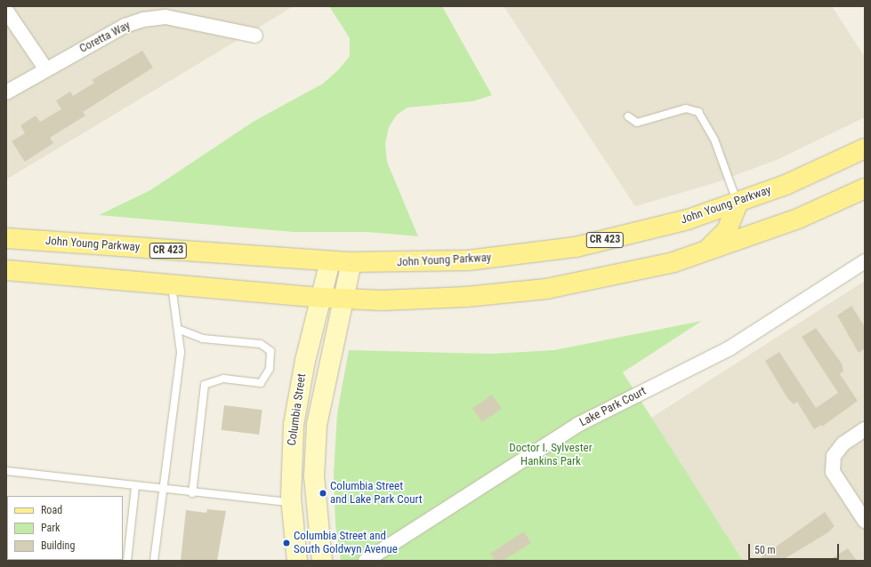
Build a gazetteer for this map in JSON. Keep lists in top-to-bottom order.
{
  "streets": {
    "main road": ["John Young Parkway", "CR 423"],
    "street": ["Coretta Way", "Lake Park Court", "Columbia Street"]
  },
  "crossings": [
    ["John Young Parkway", "Columbia Street"]
  ],
  "parks": ["Doctor I. Sylvester Hankins Park"],
  "places": ["Columbia Street and Lake Park Court", "Columbia Street and South Goldwyn Avenue"],
  "legend": ["Road", "Park", "Building"],
  "scale_bar": "50 m"
}
